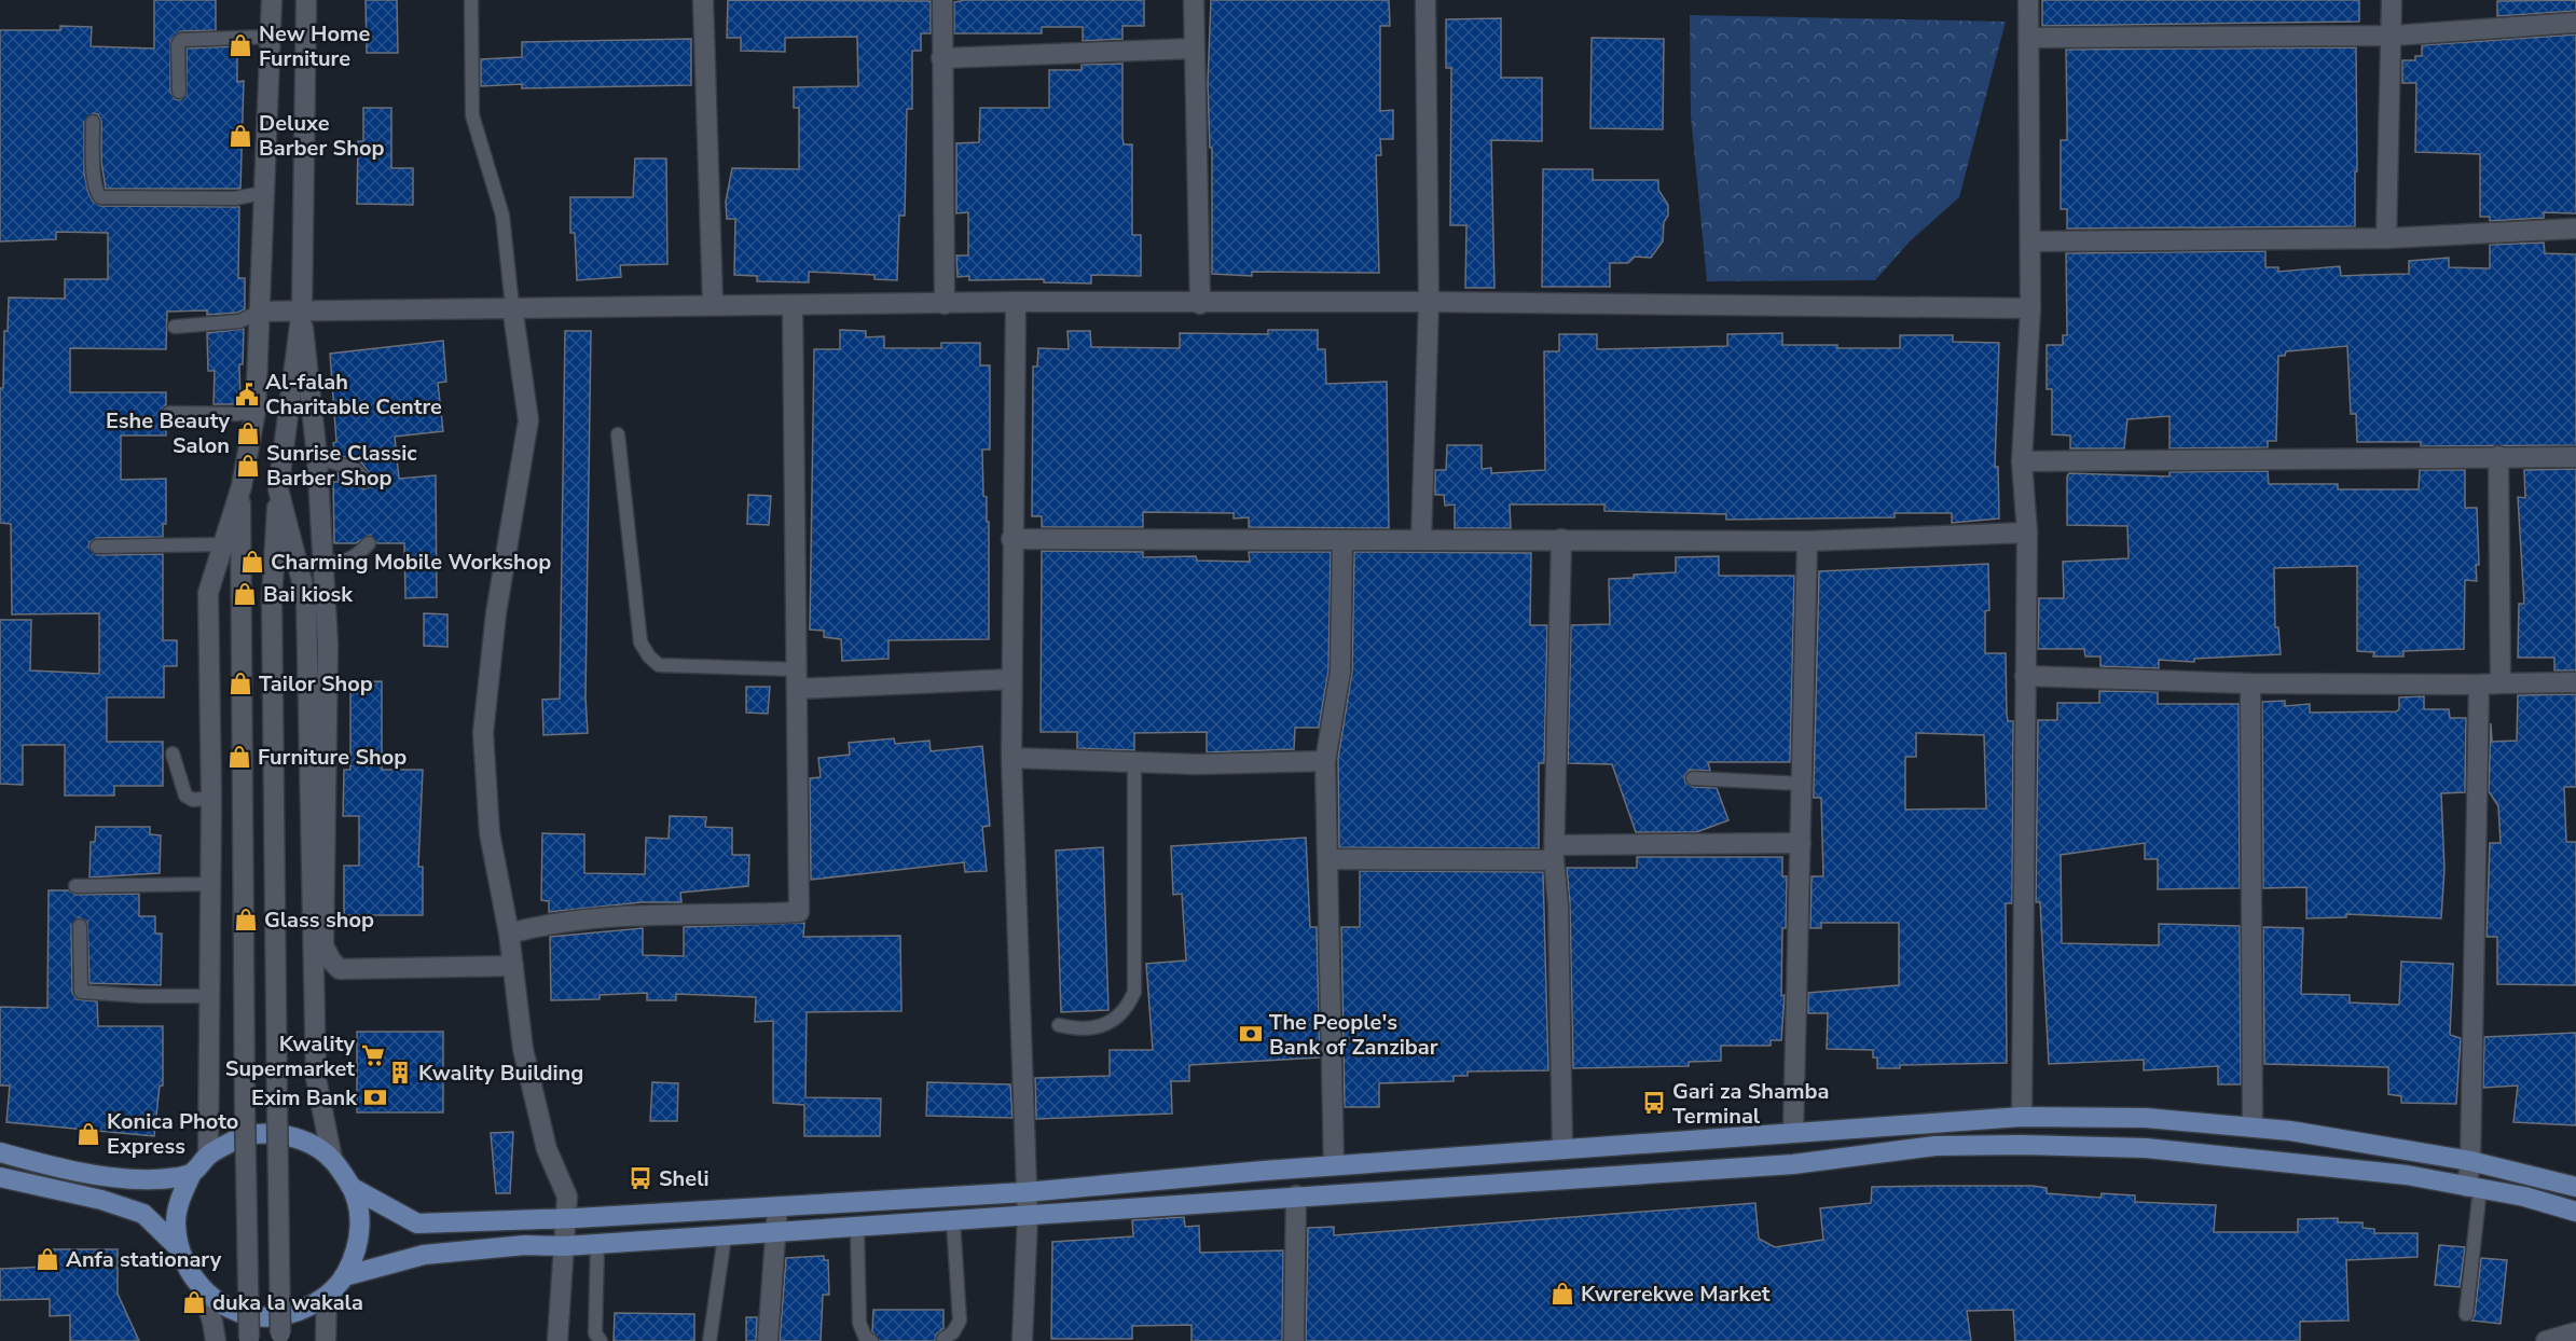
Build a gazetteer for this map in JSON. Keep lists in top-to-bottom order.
{
  "places": {
    "shop": [
      "New Home Furniture",
      "Deluxe Barber Shop",
      "Eshe Beauty Salon",
      "Sunrise Classic Barber Shop",
      "Charming Mobile Workshop",
      "Bai kiosk",
      "Tailor Shop",
      "Furniture Shop",
      "Glass shop",
      "Konica Photo Express",
      "Anfa stationary",
      "Kwrerekwe Market",
      "duka la wakala"
    ],
    "public building": ["Al-falah Charitable Centre"],
    "bank": ["The People's Bank of Zanzibar", "Exim Bank"],
    "supermarket": ["Kwality Supermarket"],
    "building": ["Kwality Building"],
    "bus stop": ["Gari za Shamba Terminal", "Sheli"]
  }
}
